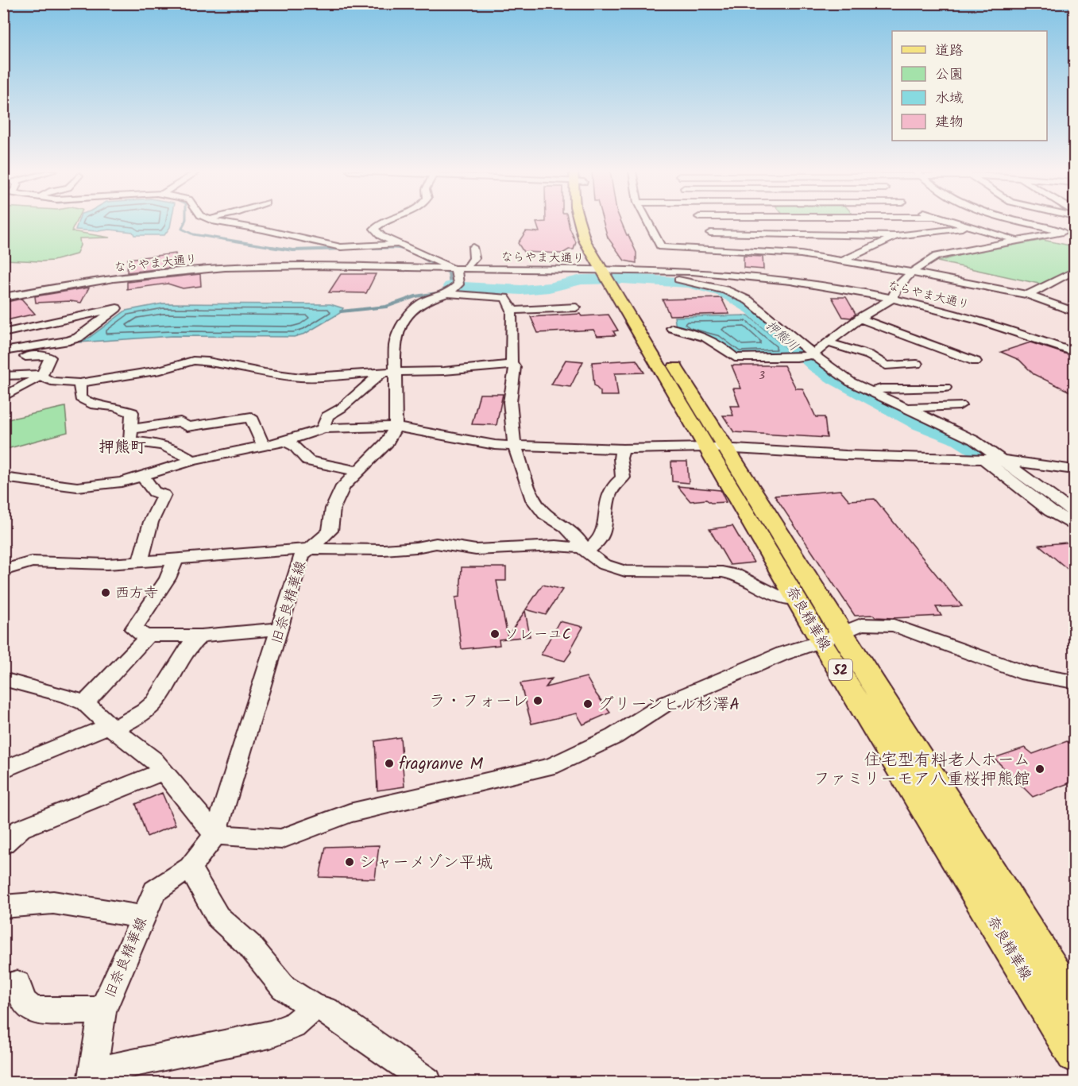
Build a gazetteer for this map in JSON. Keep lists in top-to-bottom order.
{
  "streets": {
    "main road": ["奈良精華線", "52"],
    "street": ["ならやま大通り", "旧奈良精華線"]
  },
  "crossings": [
    ["ならやま大通り", "奈良精華線"]
  ],
  "districts": ["押熊町"],
  "water": ["押熊川"],
  "places": [
    "西方寺",
    "ソレーユC",
    "ラ・フォーレ",
    "グリーンヒル杉澤A",
    "fragranve M",
    "住宅型有料老人ホーム ファミリーモア八重桜押熊館",
    "シャーメゾン平城"
  ],
  "house_numbers": ["3"],
  "legend": [
    "道路",
    "公園",
    "水域",
    "建物"
  ]
}
